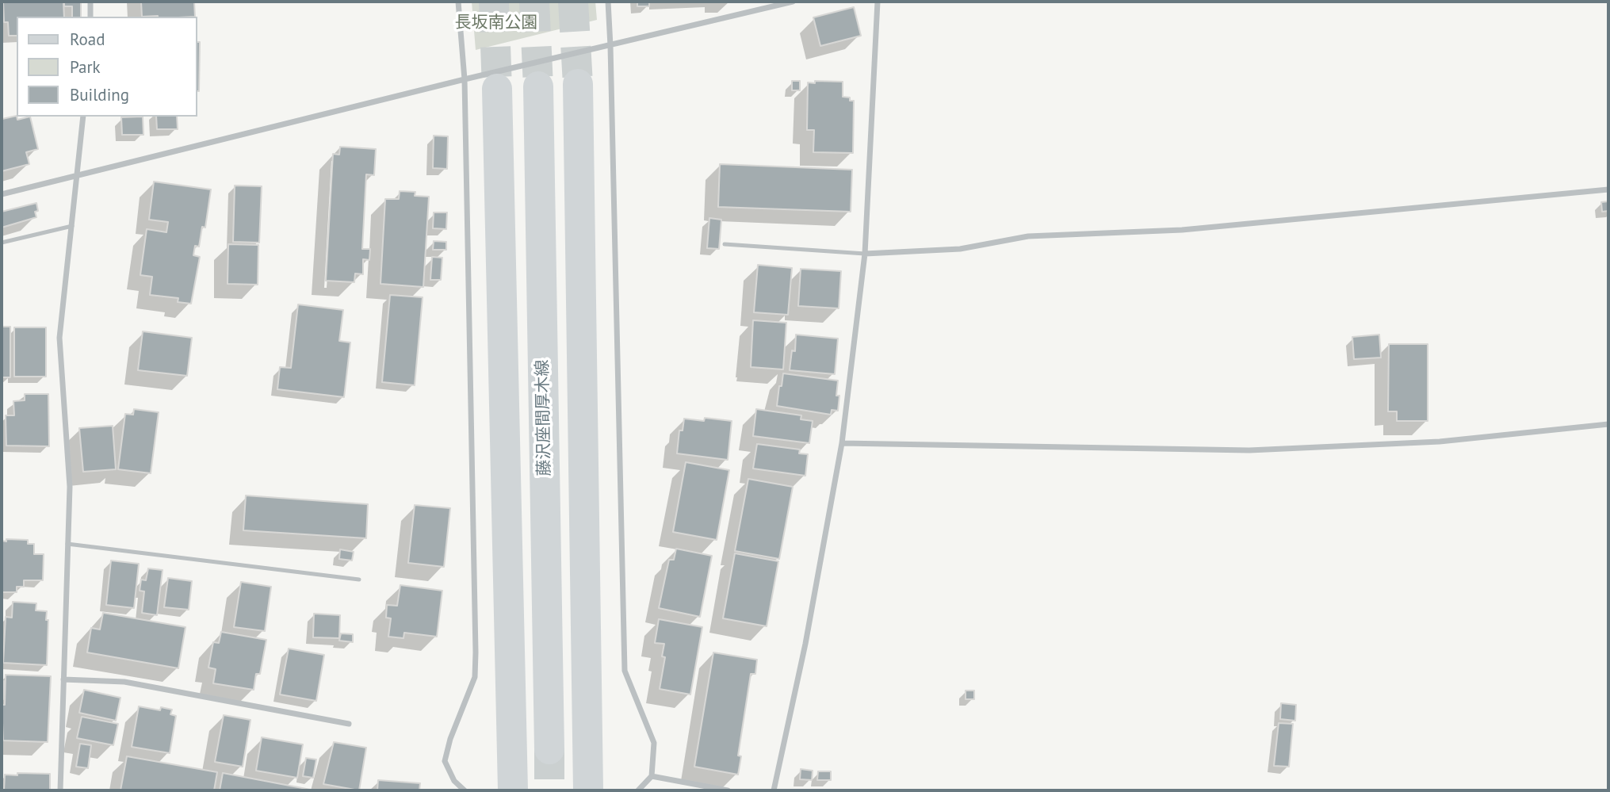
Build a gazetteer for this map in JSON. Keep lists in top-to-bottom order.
{
  "streets": {
    "main road": ["藤沢座間厚木線"]
  },
  "parks": ["長坂南公園"],
  "legend": ["Road", "Park", "Building"]
}
